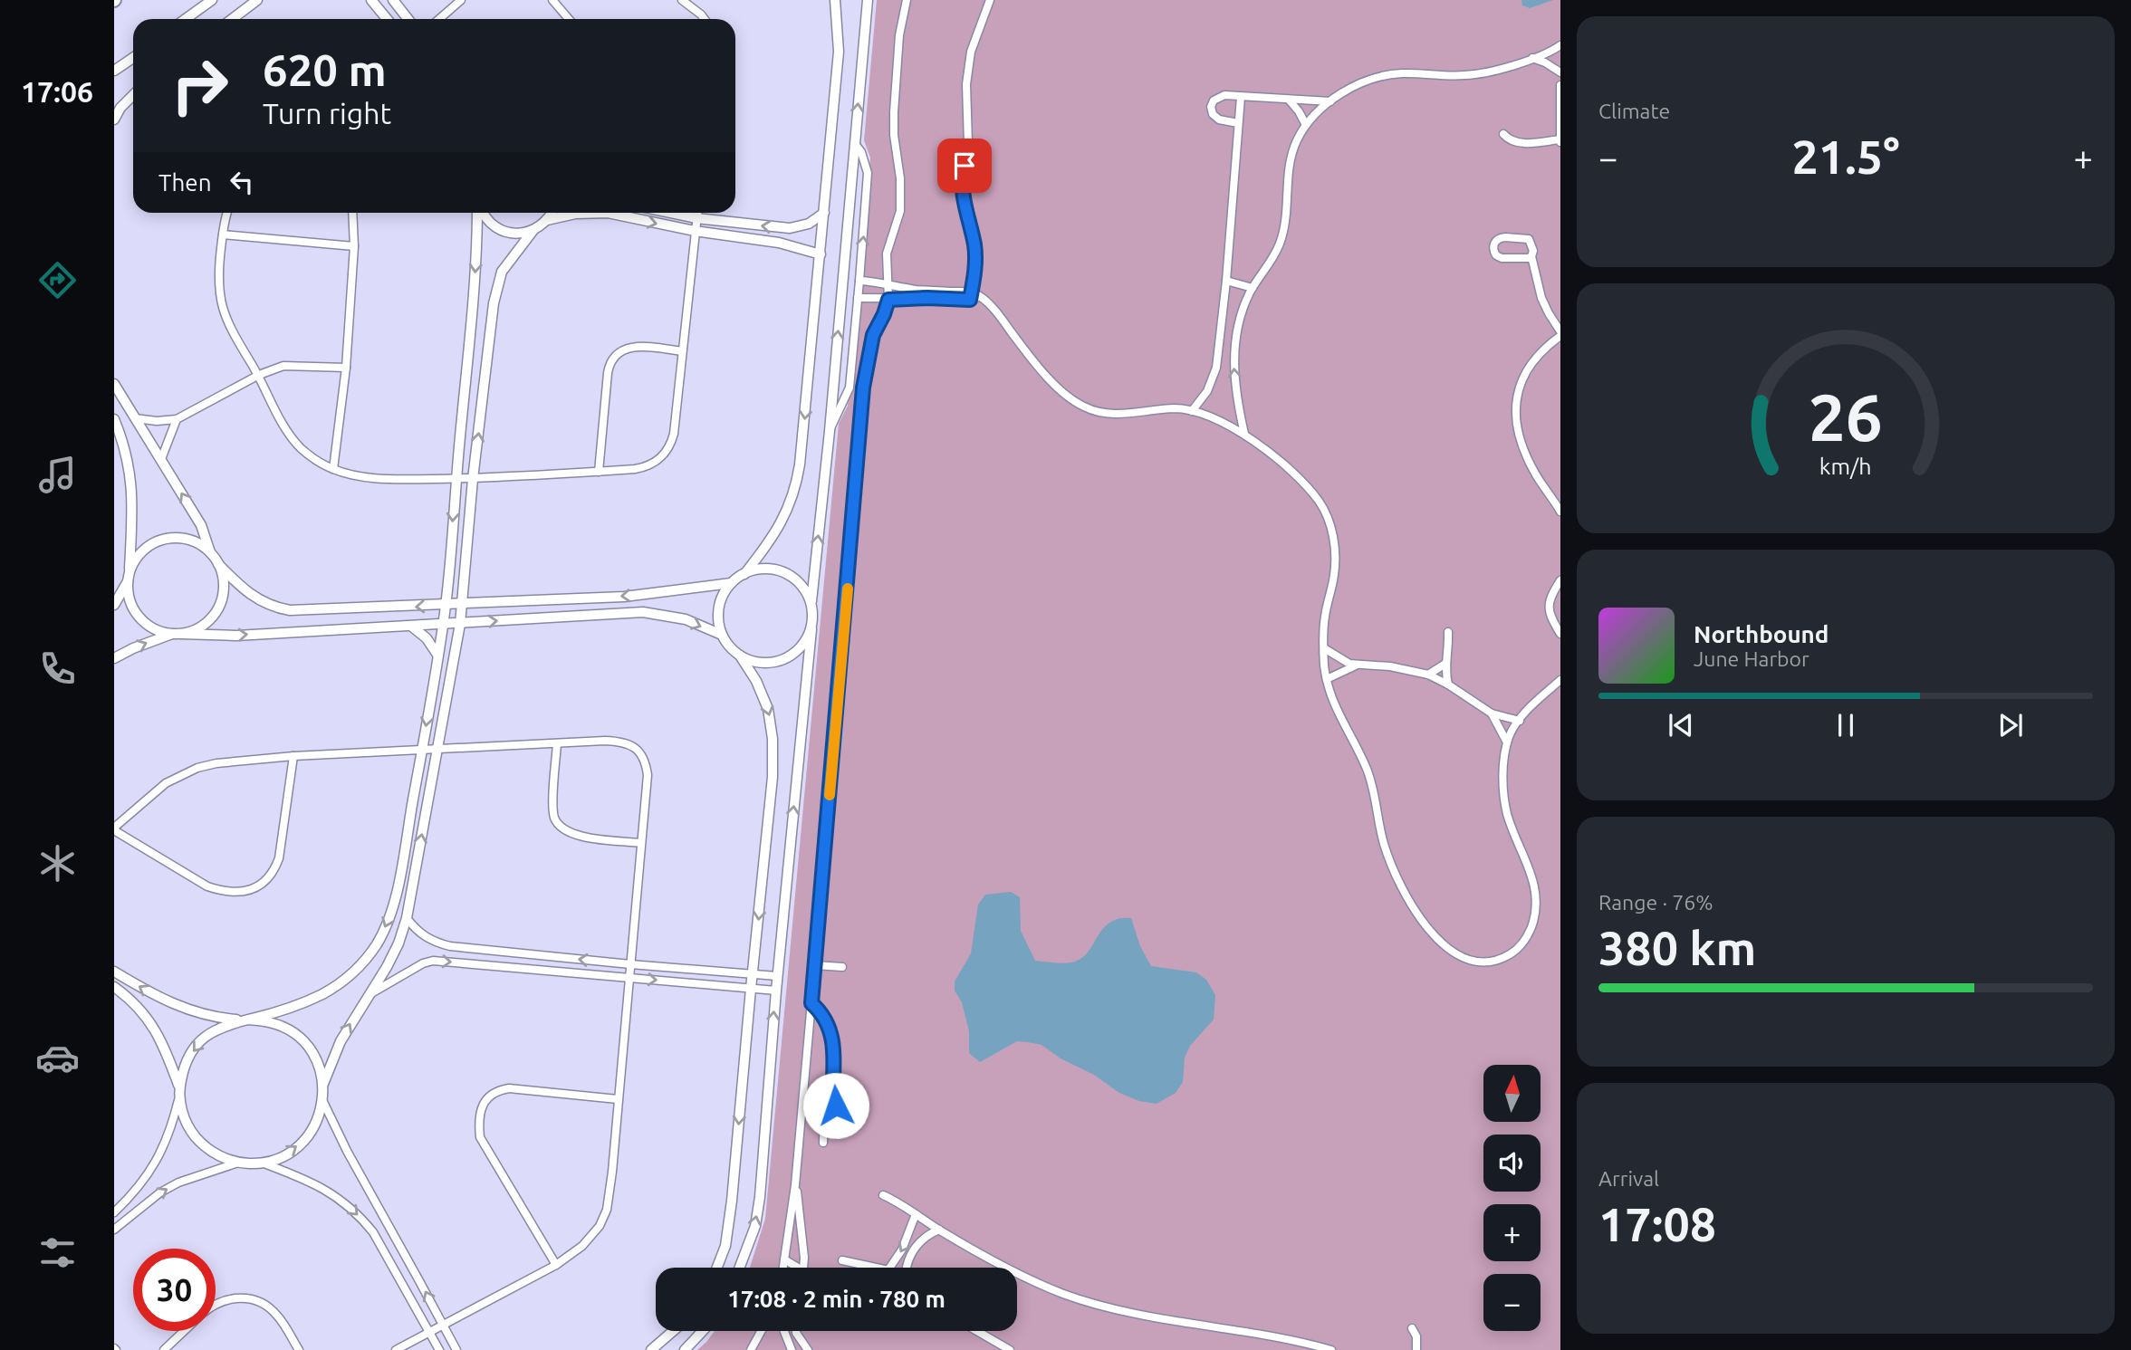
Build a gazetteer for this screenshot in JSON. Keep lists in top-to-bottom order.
{
  "north": "top",
  "page": {
    "tabs": "17:06",
    "tile": [
      "Climate",
      ["Range · 76%", "380 km"],
      ["Arrival", "17:08"]
    ],
    "turn": ["620 m", "Turn right"],
    "heat": ["−", "21.5°", "+"],
    "then": "Then",
    "song": ["Northbound", "June Harbor"],
    "map_buttons": ["+", "−"],
    "limit": "30",
    "trip": "17:08 · 2 min · 780 m",
    "gauge": ["26", "km/h"]
  }
}
